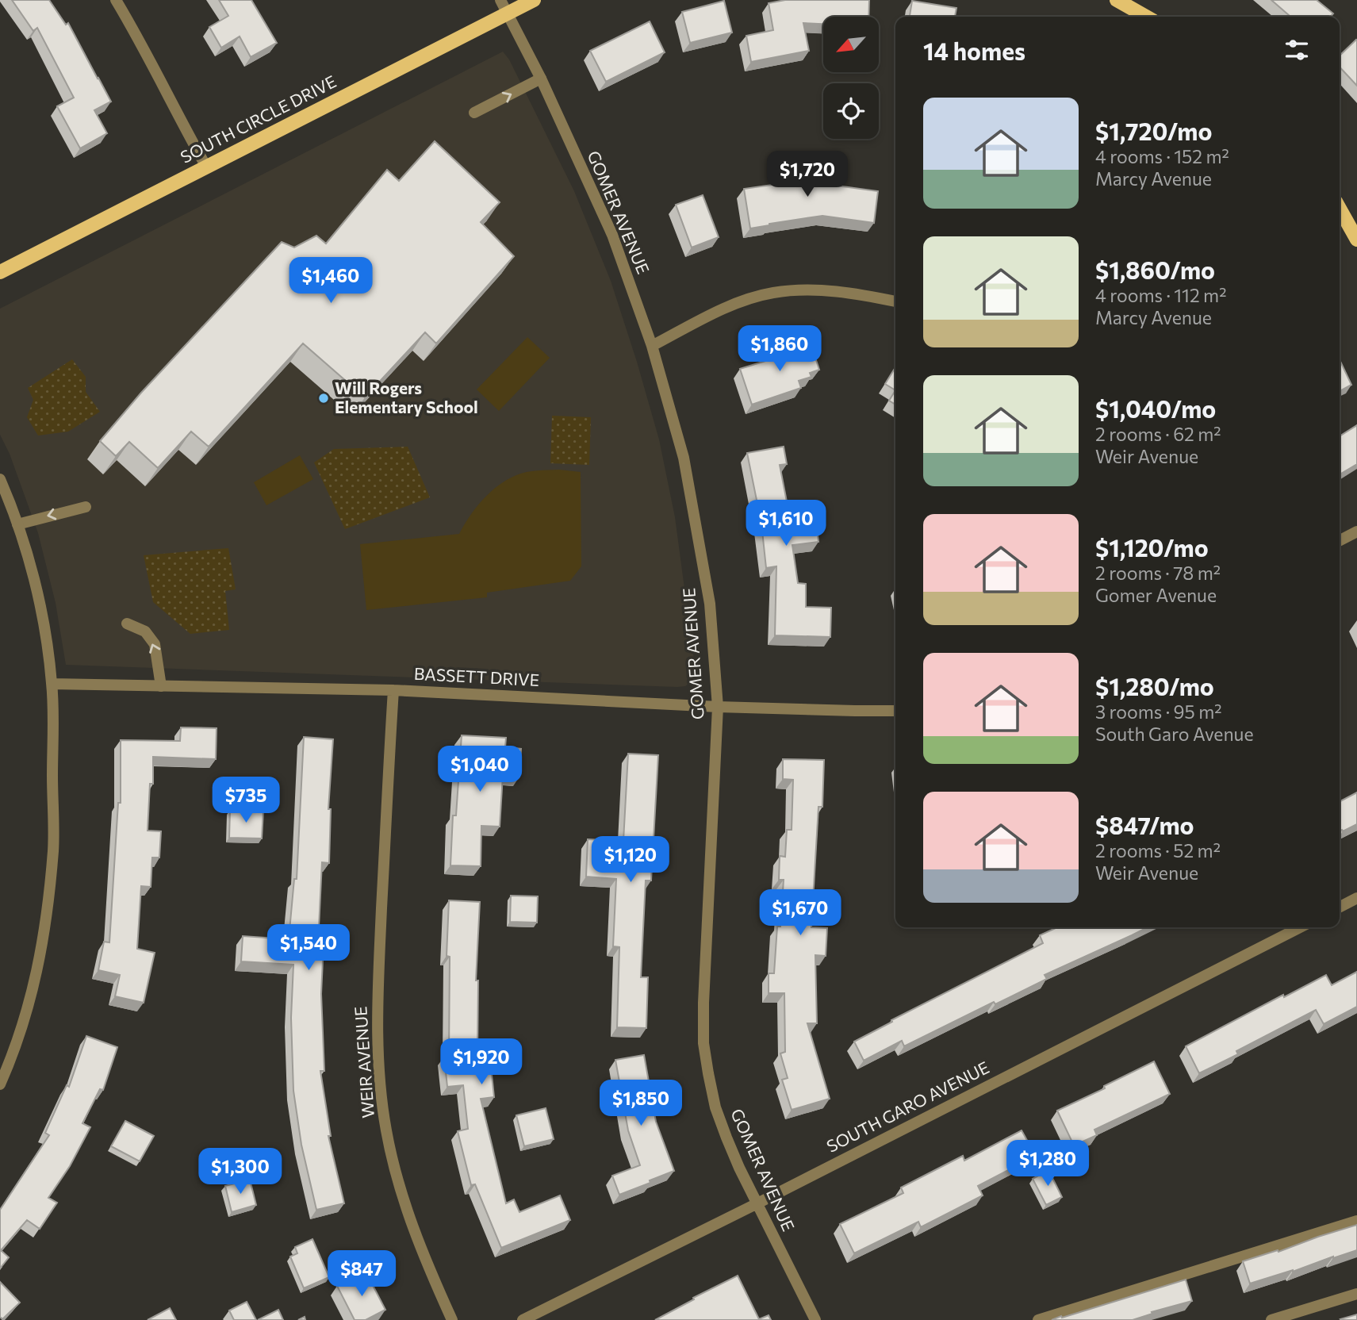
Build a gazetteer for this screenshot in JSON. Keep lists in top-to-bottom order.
{
  "streets": {
    "main road": ["SOUTH CIRCLE DRIVE"],
    "street": [
      "GOMER AVENUE",
      "BASSETT DRIVE",
      "WEIR AVENUE",
      "SOUTH GARO AVENUE"
    ]
  },
  "crossings": [
    ["SOUTH CIRCLE DRIVE", "GOMER AVENUE"],
    ["GOMER AVENUE", "BASSETT DRIVE"],
    ["GOMER AVENUE", "SOUTH GARO AVENUE"],
    ["BASSETT DRIVE", "WEIR AVENUE"]
  ],
  "places": ["Will Rogers Elementary School"],
  "north": "bottom left",
  "page": {
    "heading": "14 homes",
    "list": [
      {
        "name": "$1,720/mo",
        "note": "4 rooms · 152 m² · Marcy Avenue"
      },
      {
        "name": "$1,860/mo",
        "note": "4 rooms · 112 m² · Marcy Avenue"
      },
      {
        "name": "$1,040/mo",
        "note": "2 rooms · 62 m² · Weir Avenue"
      },
      {
        "name": "$1,120/mo",
        "note": "2 rooms · 78 m² · Gomer Avenue"
      },
      {
        "name": "$1,280/mo",
        "note": "3 rooms · 95 m² · South Garo Avenue"
      },
      {
        "name": "$847/mo",
        "note": "2 rooms · 52 m² · Weir Avenue"
      }
    ],
    "price": [
      "$1,720",
      "$1,460",
      "$1,860",
      "$1,610",
      "$1,040",
      "$735",
      "$1,120",
      "$1,670",
      "$1,540",
      "$1,920",
      "$1,850",
      "$1,280",
      "$1,300",
      "$847"
    ]
  }
}
